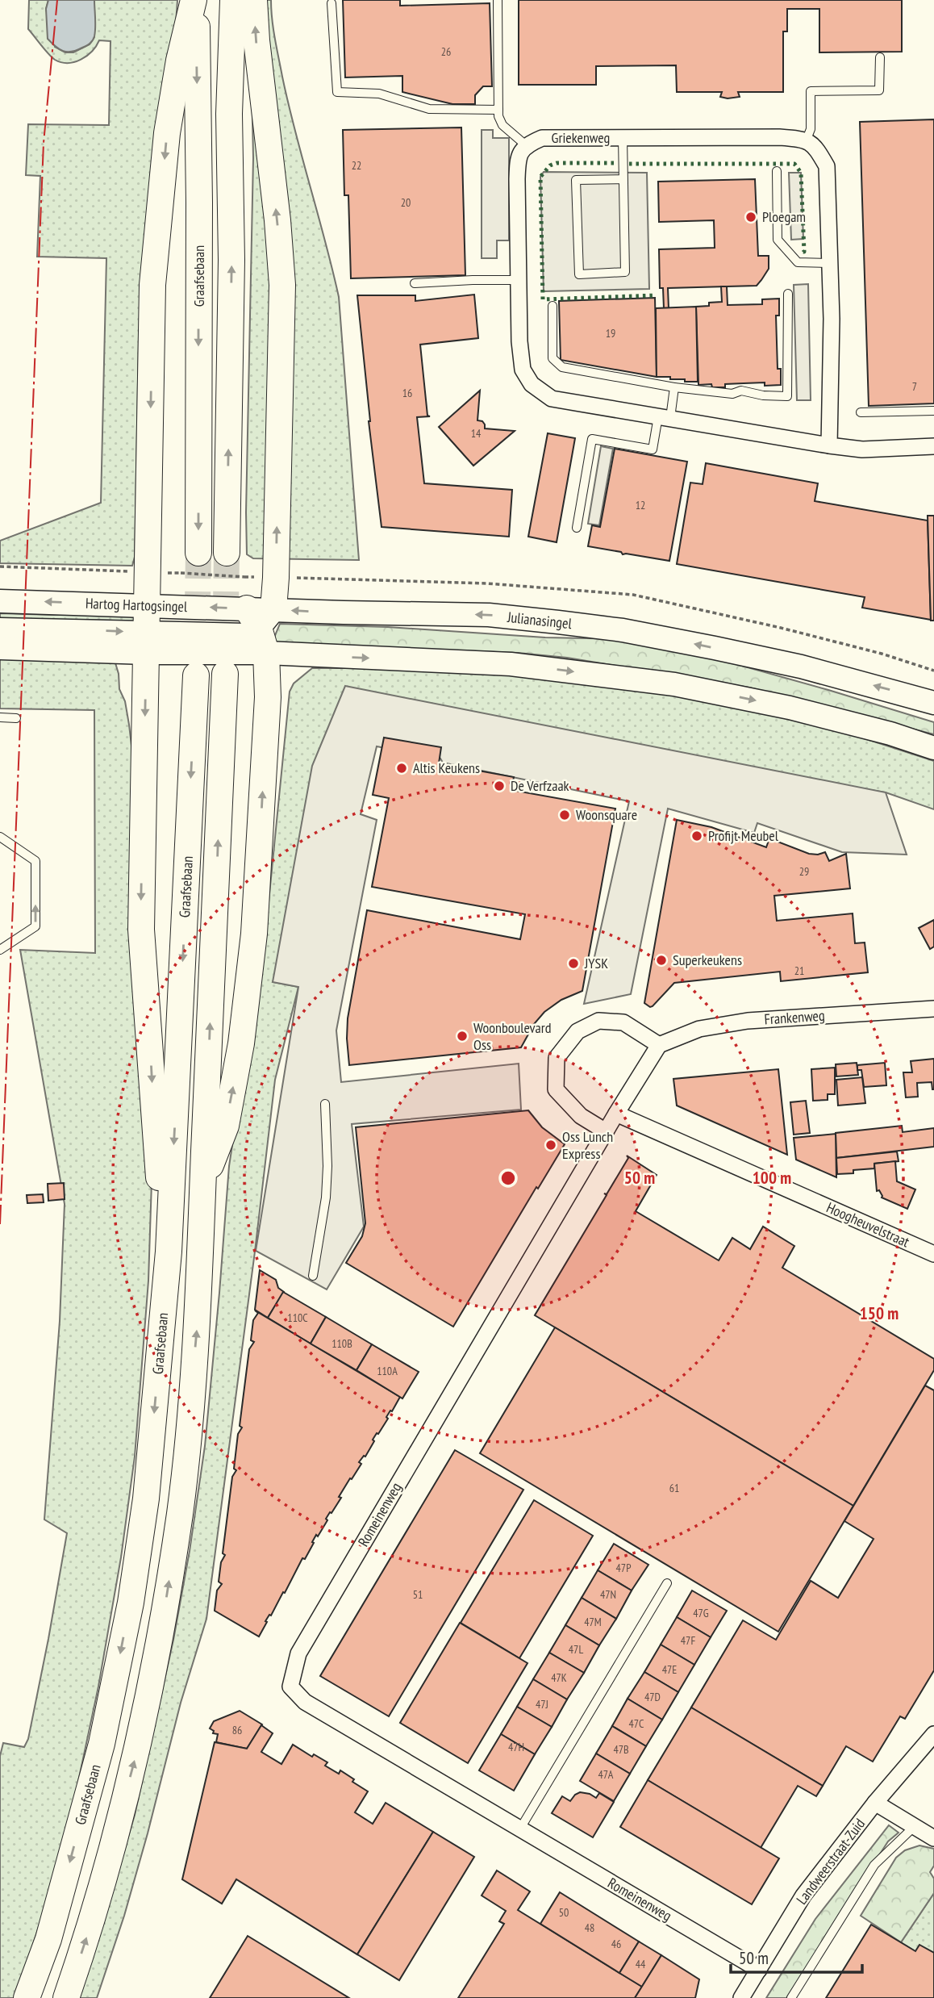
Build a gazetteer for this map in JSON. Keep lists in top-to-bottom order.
{
  "streets": {
    "main road": ["Graafsebaan", "Hartog Hartogsingel", "Julianasingel"],
    "street": [
      "Griekenweg",
      "Frankenweg",
      "Hoogheuvelstraat",
      "Romeinenweg",
      "Landweerstraat-Zuid"
    ]
  },
  "crossings": [
    ["Hartog Hartogsingel", "Julianasingel"],
    ["Hoogheuvelstraat", "Romeinenweg"],
    ["Romeinenweg", "Landweerstraat-Zuid"]
  ],
  "places": [
    "Ploegam",
    "Altis Keukens",
    "De Verfzaak",
    "Woonsquare",
    "Profijt Meubel",
    "Superkeukens",
    "JYSK",
    "Woonboulevard Oss",
    "Oss Lunch Express"
  ],
  "house_numbers": [
    "26",
    "22",
    "20",
    "19",
    "7",
    "16",
    "14",
    "12",
    "29",
    "21",
    "110C",
    "110B",
    "110A",
    "61",
    "47P",
    "51",
    "47N",
    "47G",
    "47M",
    "47F",
    "47L",
    "47E",
    "47K",
    "47D",
    "47J",
    "47C",
    "86",
    "47H",
    "47B",
    "47A",
    "50",
    "48",
    "46",
    "44"
  ],
  "scale_bar": "50 m",
  "rings": ["50 m", "100 m", "150 m"]
}
